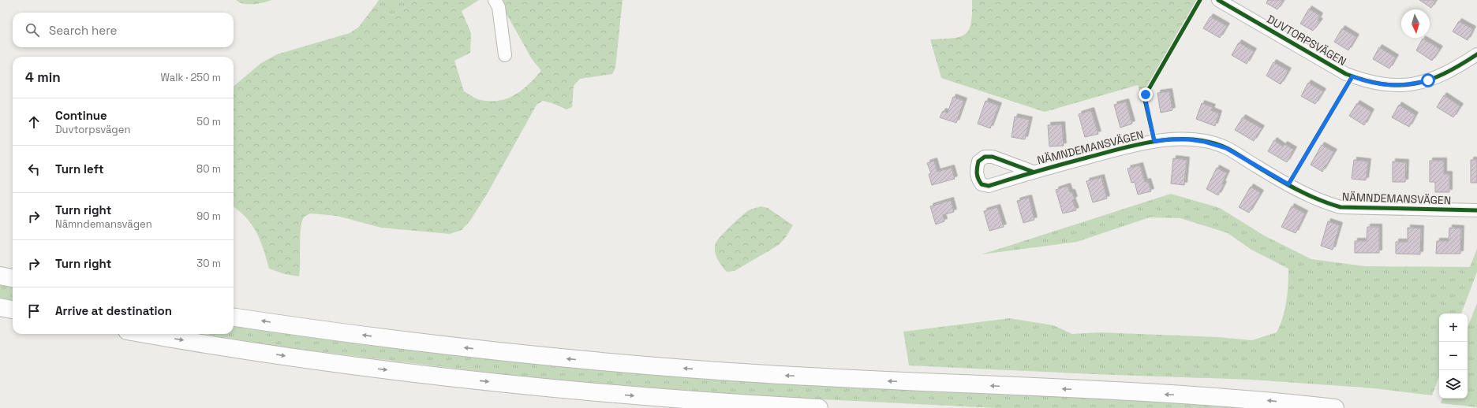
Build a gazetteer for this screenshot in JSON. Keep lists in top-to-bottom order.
{
  "streets": {
    "street": ["DUVTORPSVÄGEN", "NÄMNDEMANSVÄGEN"]
  },
  "north": "bottom",
  "page": {
    "search": "Search here",
    "heading": ["4 min", "Walk · 250 m"],
    "list": [
      ["Continue", "Duvtorpsvägen", "50 m"],
      ["Turn left", "80 m"],
      ["Turn right", "Nämndemansvägen", "90 m"],
      ["Turn right", "30 m"],
      "Arrive at destination"
    ],
    "map_buttons": ["+", "−"]
  }
}
